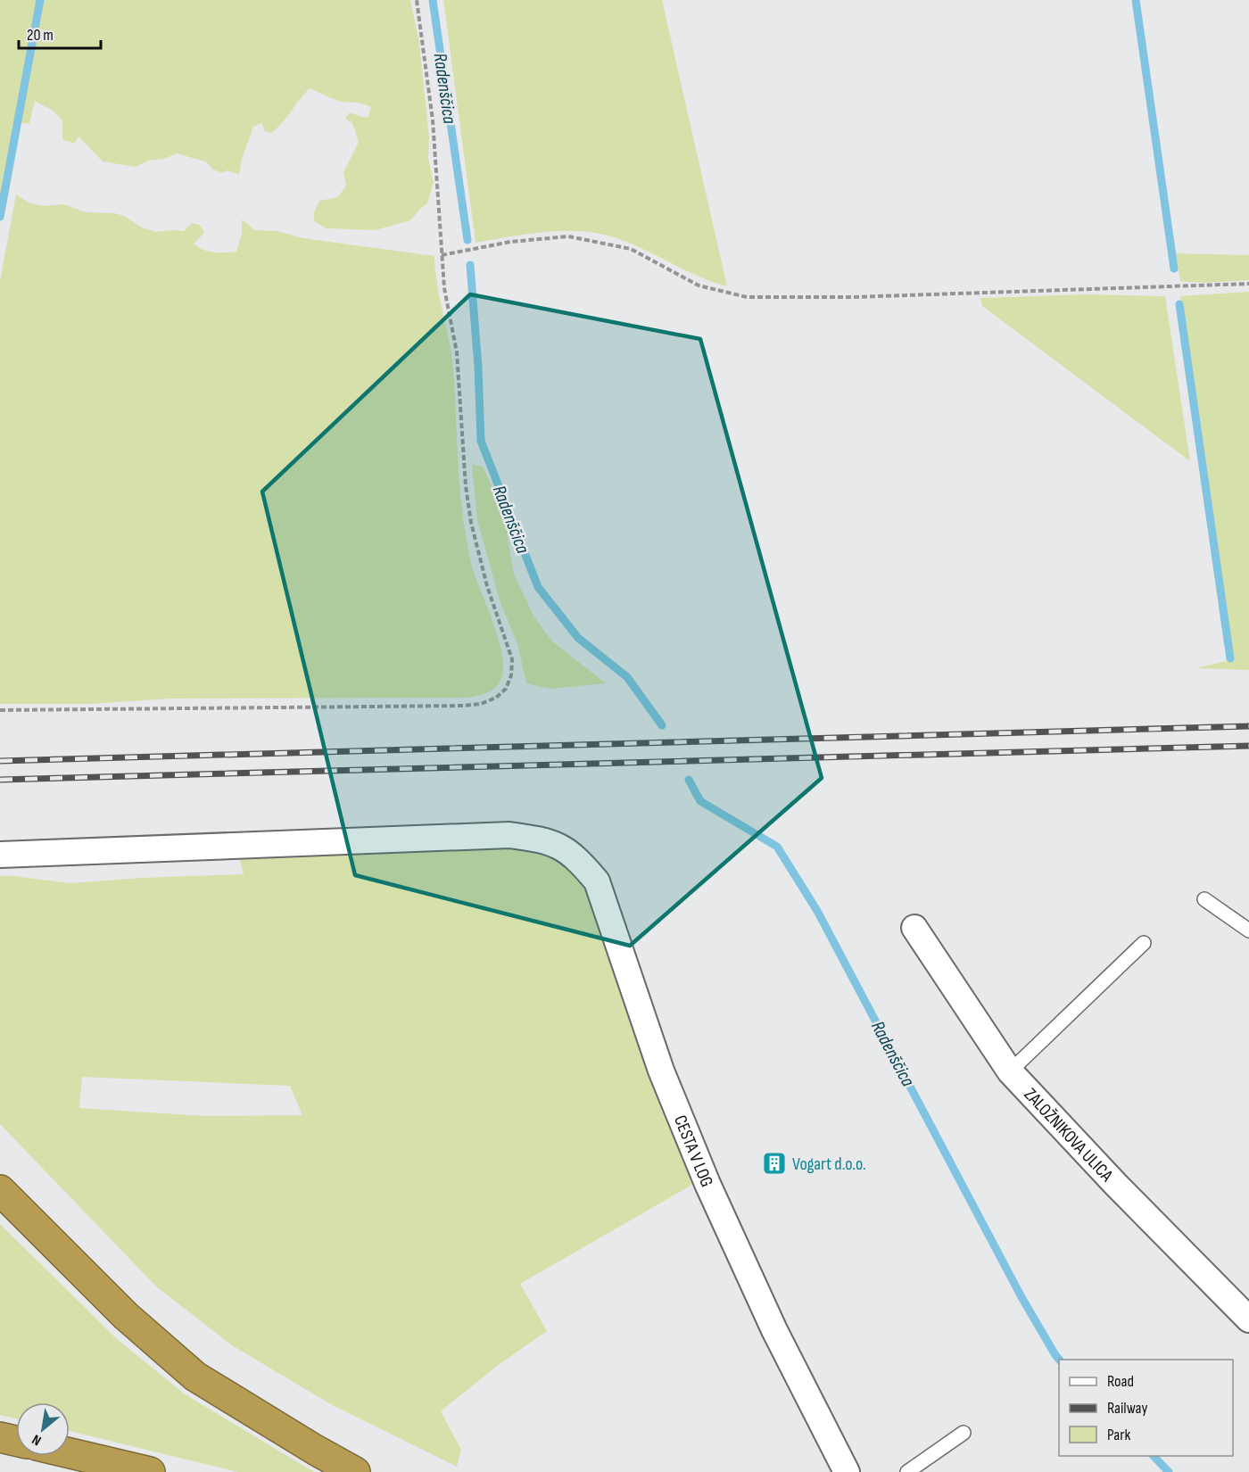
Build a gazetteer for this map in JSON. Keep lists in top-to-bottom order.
{
  "streets": {
    "street": ["ZALOŽNIKOVA ULICA", "CESTA V LOG"]
  },
  "water": ["Radenščica"],
  "places": {
    "building": ["Vogart d.o.o."]
  },
  "legend": ["Road", "Railway", "Park"],
  "scale_bar": "20 m",
  "north": "bottom left"
}
